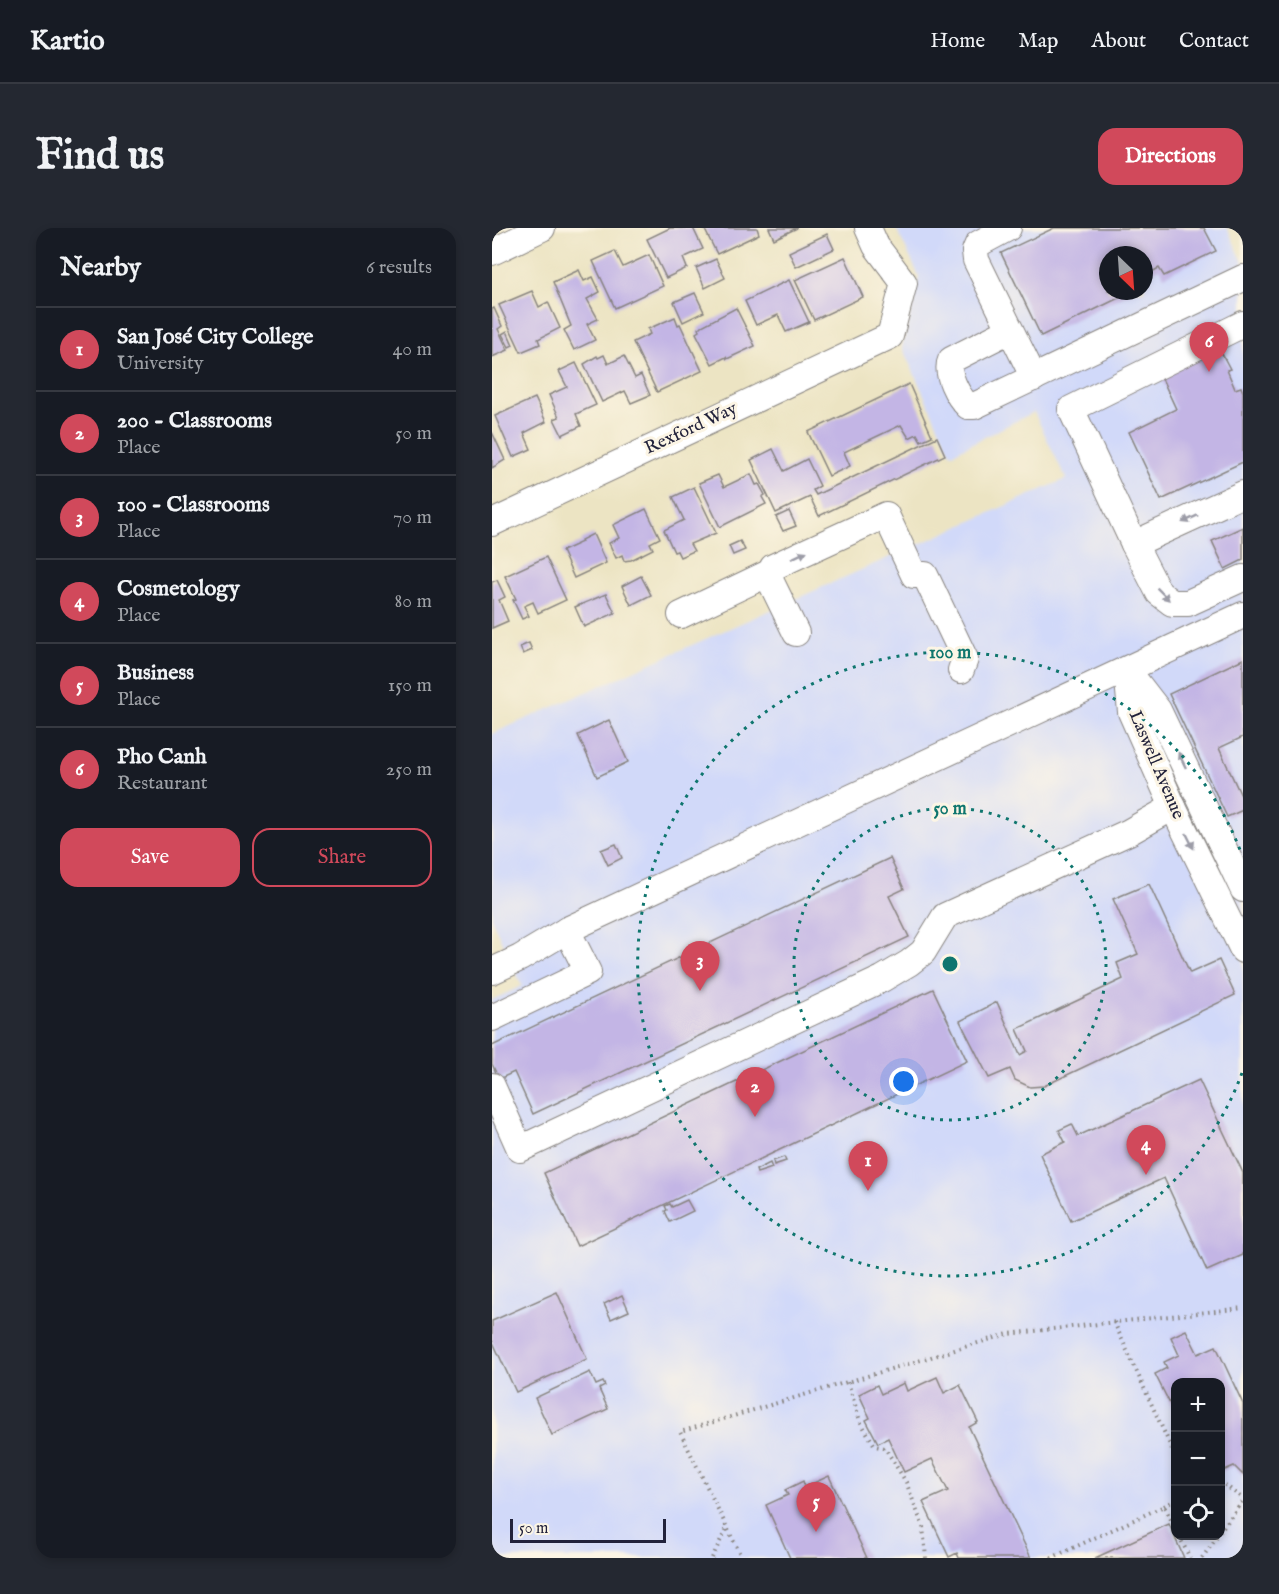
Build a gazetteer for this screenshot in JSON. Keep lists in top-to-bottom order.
{
  "streets": {
    "street": ["Rexford Way", "Laswell Avenue"]
  },
  "scale_bar": "50 m",
  "north": "bottom right",
  "page": {
    "header": "Kartio",
    "nav": [
      "Home",
      "Map",
      "About",
      "Contact"
    ],
    "buttons": [
      "Directions",
      ["Save", "Share"]
    ],
    "title": "Find us",
    "heading": ["Nearby", "6 results"],
    "list": [
      {
        "mark": "1",
        "name": "San José City College",
        "note": "University",
        "value": "40 m"
      },
      {
        "mark": "2",
        "name": "200 - Classrooms",
        "note": "Place",
        "value": "50 m"
      },
      {
        "mark": "3",
        "name": "100 - Classrooms",
        "note": "Place",
        "value": "70 m"
      },
      {
        "mark": "4",
        "name": "Cosmetology",
        "note": "Place",
        "value": "80 m"
      },
      {
        "mark": "5",
        "name": "Business",
        "note": "Place",
        "value": "150 m"
      },
      {
        "mark": "6",
        "name": "Pho Canh",
        "note": "Restaurant",
        "value": "250 m"
      }
    ],
    "pins": [
      "6",
      "3",
      "2",
      "4",
      "1",
      "5"
    ],
    "map_buttons": ["+", "−"],
    "scale": "50 m"
  },
  "rings": ["100 m", "50 m"]
}
